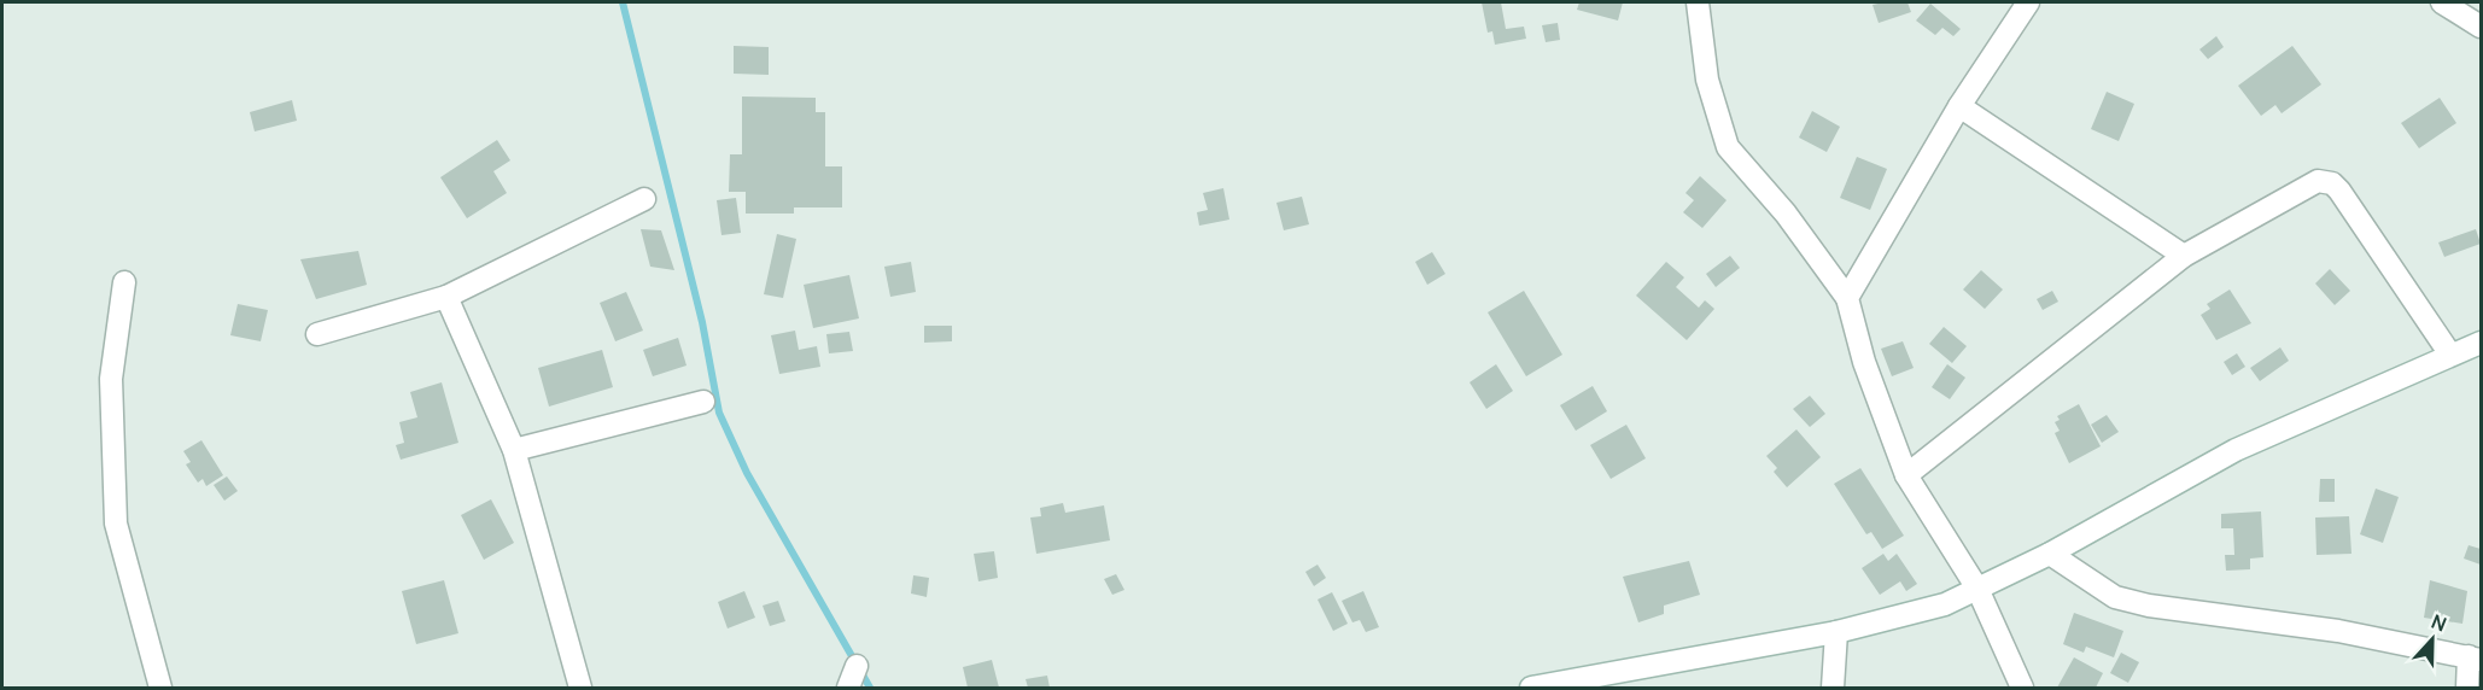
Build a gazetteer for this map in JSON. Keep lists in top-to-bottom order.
{
  "north": "top"
}
